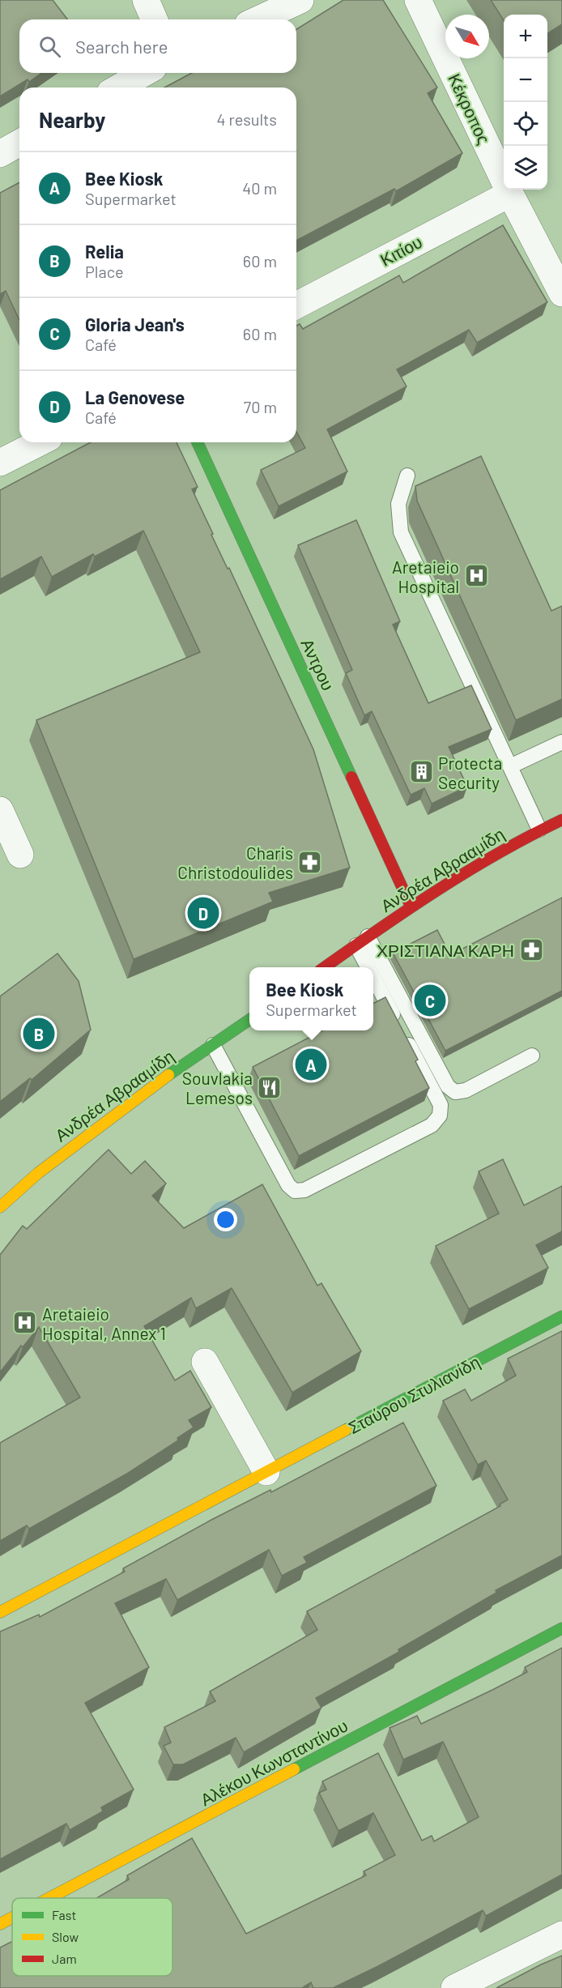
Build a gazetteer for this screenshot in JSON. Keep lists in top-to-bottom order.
{
  "streets": {
    "street": [
      "Κέκροπος",
      "Κιτίου",
      "Αντρου",
      "Ανδρέα Αβρααμίδη",
      "Σταύρου Στυλιανίδη",
      "Αλέκου Κωνσταντίνου"
    ]
  },
  "crossings": [
    ["Κέκροπος", "Κιτίου"],
    ["Αντρου", "Ανδρέα Αβρααμίδη"]
  ],
  "places": {
    "hospital": ["Aretaieio Hospital", "Aretaieio Hospital, Annex 1"],
    "building": ["Protecta Security"],
    "pharmacy": ["Charis Christodoulides", "ΧΡΙΣΤΙΑΝΑ ΚΑΡΗ"],
    "restaurant": ["Souvlakia Lemesos"]
  },
  "legend": ["Fast", "Slow", "Jam"],
  "north": "bottom right",
  "page": {
    "map_buttons": ["+", "−"],
    "search": "Search here",
    "heading": ["Nearby", "4 results"],
    "list": [
      {
        "mark": "A",
        "name": "Bee Kiosk",
        "note": "Supermarket",
        "value": "40 m"
      },
      {
        "mark": "B",
        "name": "Relia",
        "note": "Place",
        "value": "60 m"
      },
      {
        "mark": "C",
        "name": "Gloria Jean's",
        "note": "Café",
        "value": "60 m"
      },
      {
        "mark": "D",
        "name": "La Genovese",
        "note": "Café",
        "value": "70 m"
      }
    ],
    "pins": [
      "D",
      "C",
      "B",
      "A"
    ],
    "popup": ["Bee Kiosk", "Supermarket"]
  }
}
